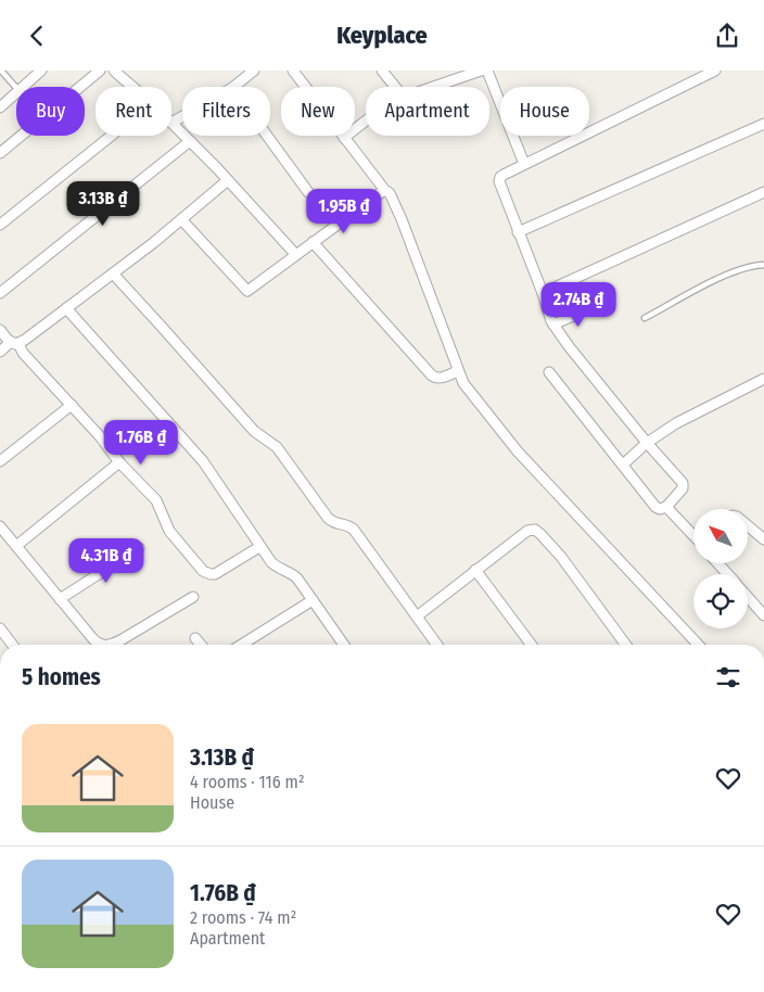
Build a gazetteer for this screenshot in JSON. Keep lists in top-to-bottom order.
{
  "north": "top left",
  "page": {
    "header": "Keyplace",
    "chip": [
      "Buy",
      "Rent",
      "Filters",
      "New",
      "Apartment",
      "House"
    ],
    "price": [
      "3.13B ₫",
      "1.95B ₫",
      "2.74B ₫",
      "1.76B ₫",
      "4.31B ₫"
    ],
    "heading": "5 homes",
    "list": [
      {
        "name": "3.13B ₫",
        "note": "4 rooms · 116 m² · House"
      },
      {
        "name": "1.76B ₫",
        "note": "2 rooms · 74 m² · Apartment"
      }
    ]
  }
}
